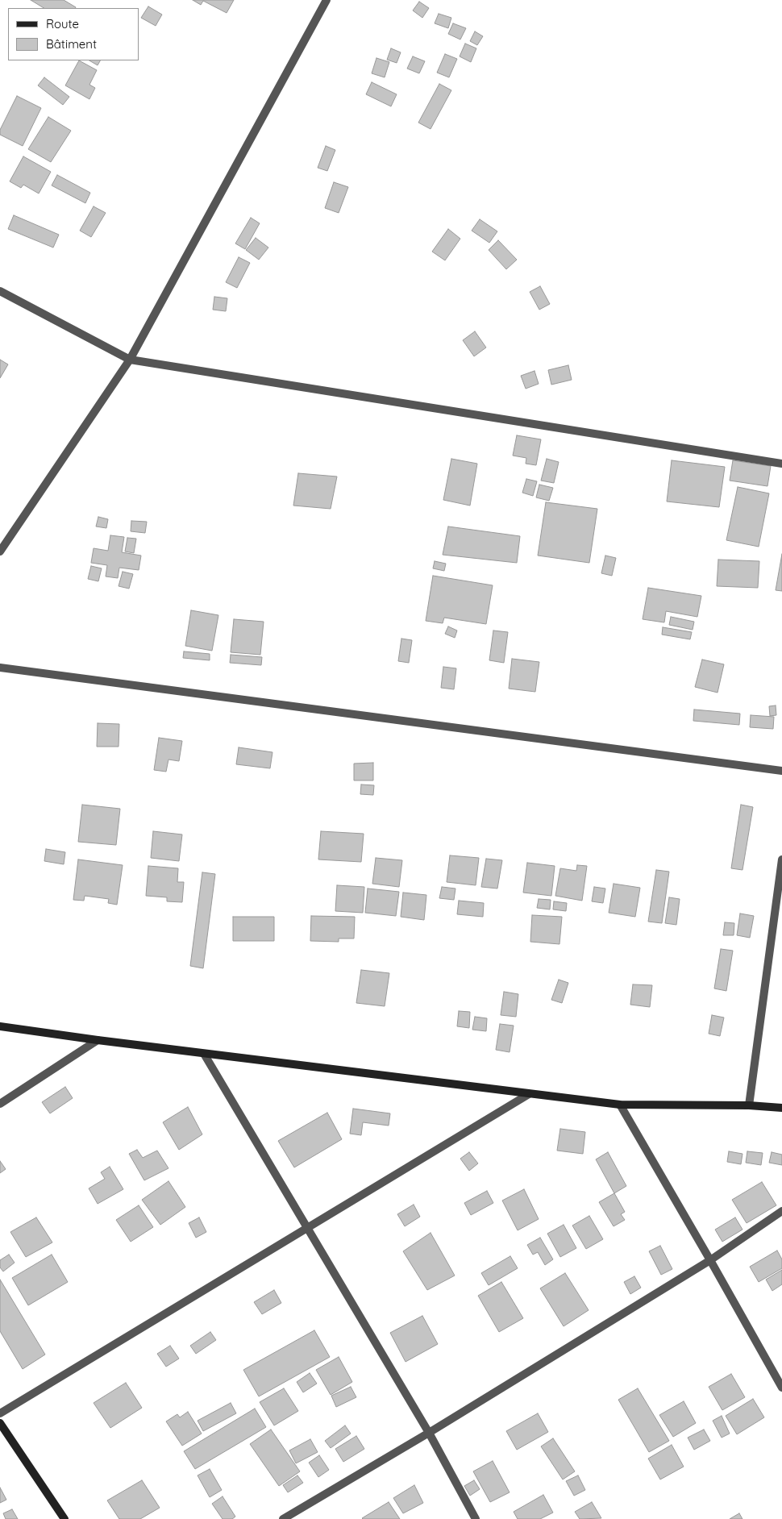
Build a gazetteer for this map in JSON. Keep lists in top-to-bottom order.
{
  "legend": ["Route", "Bâtiment"]
}
